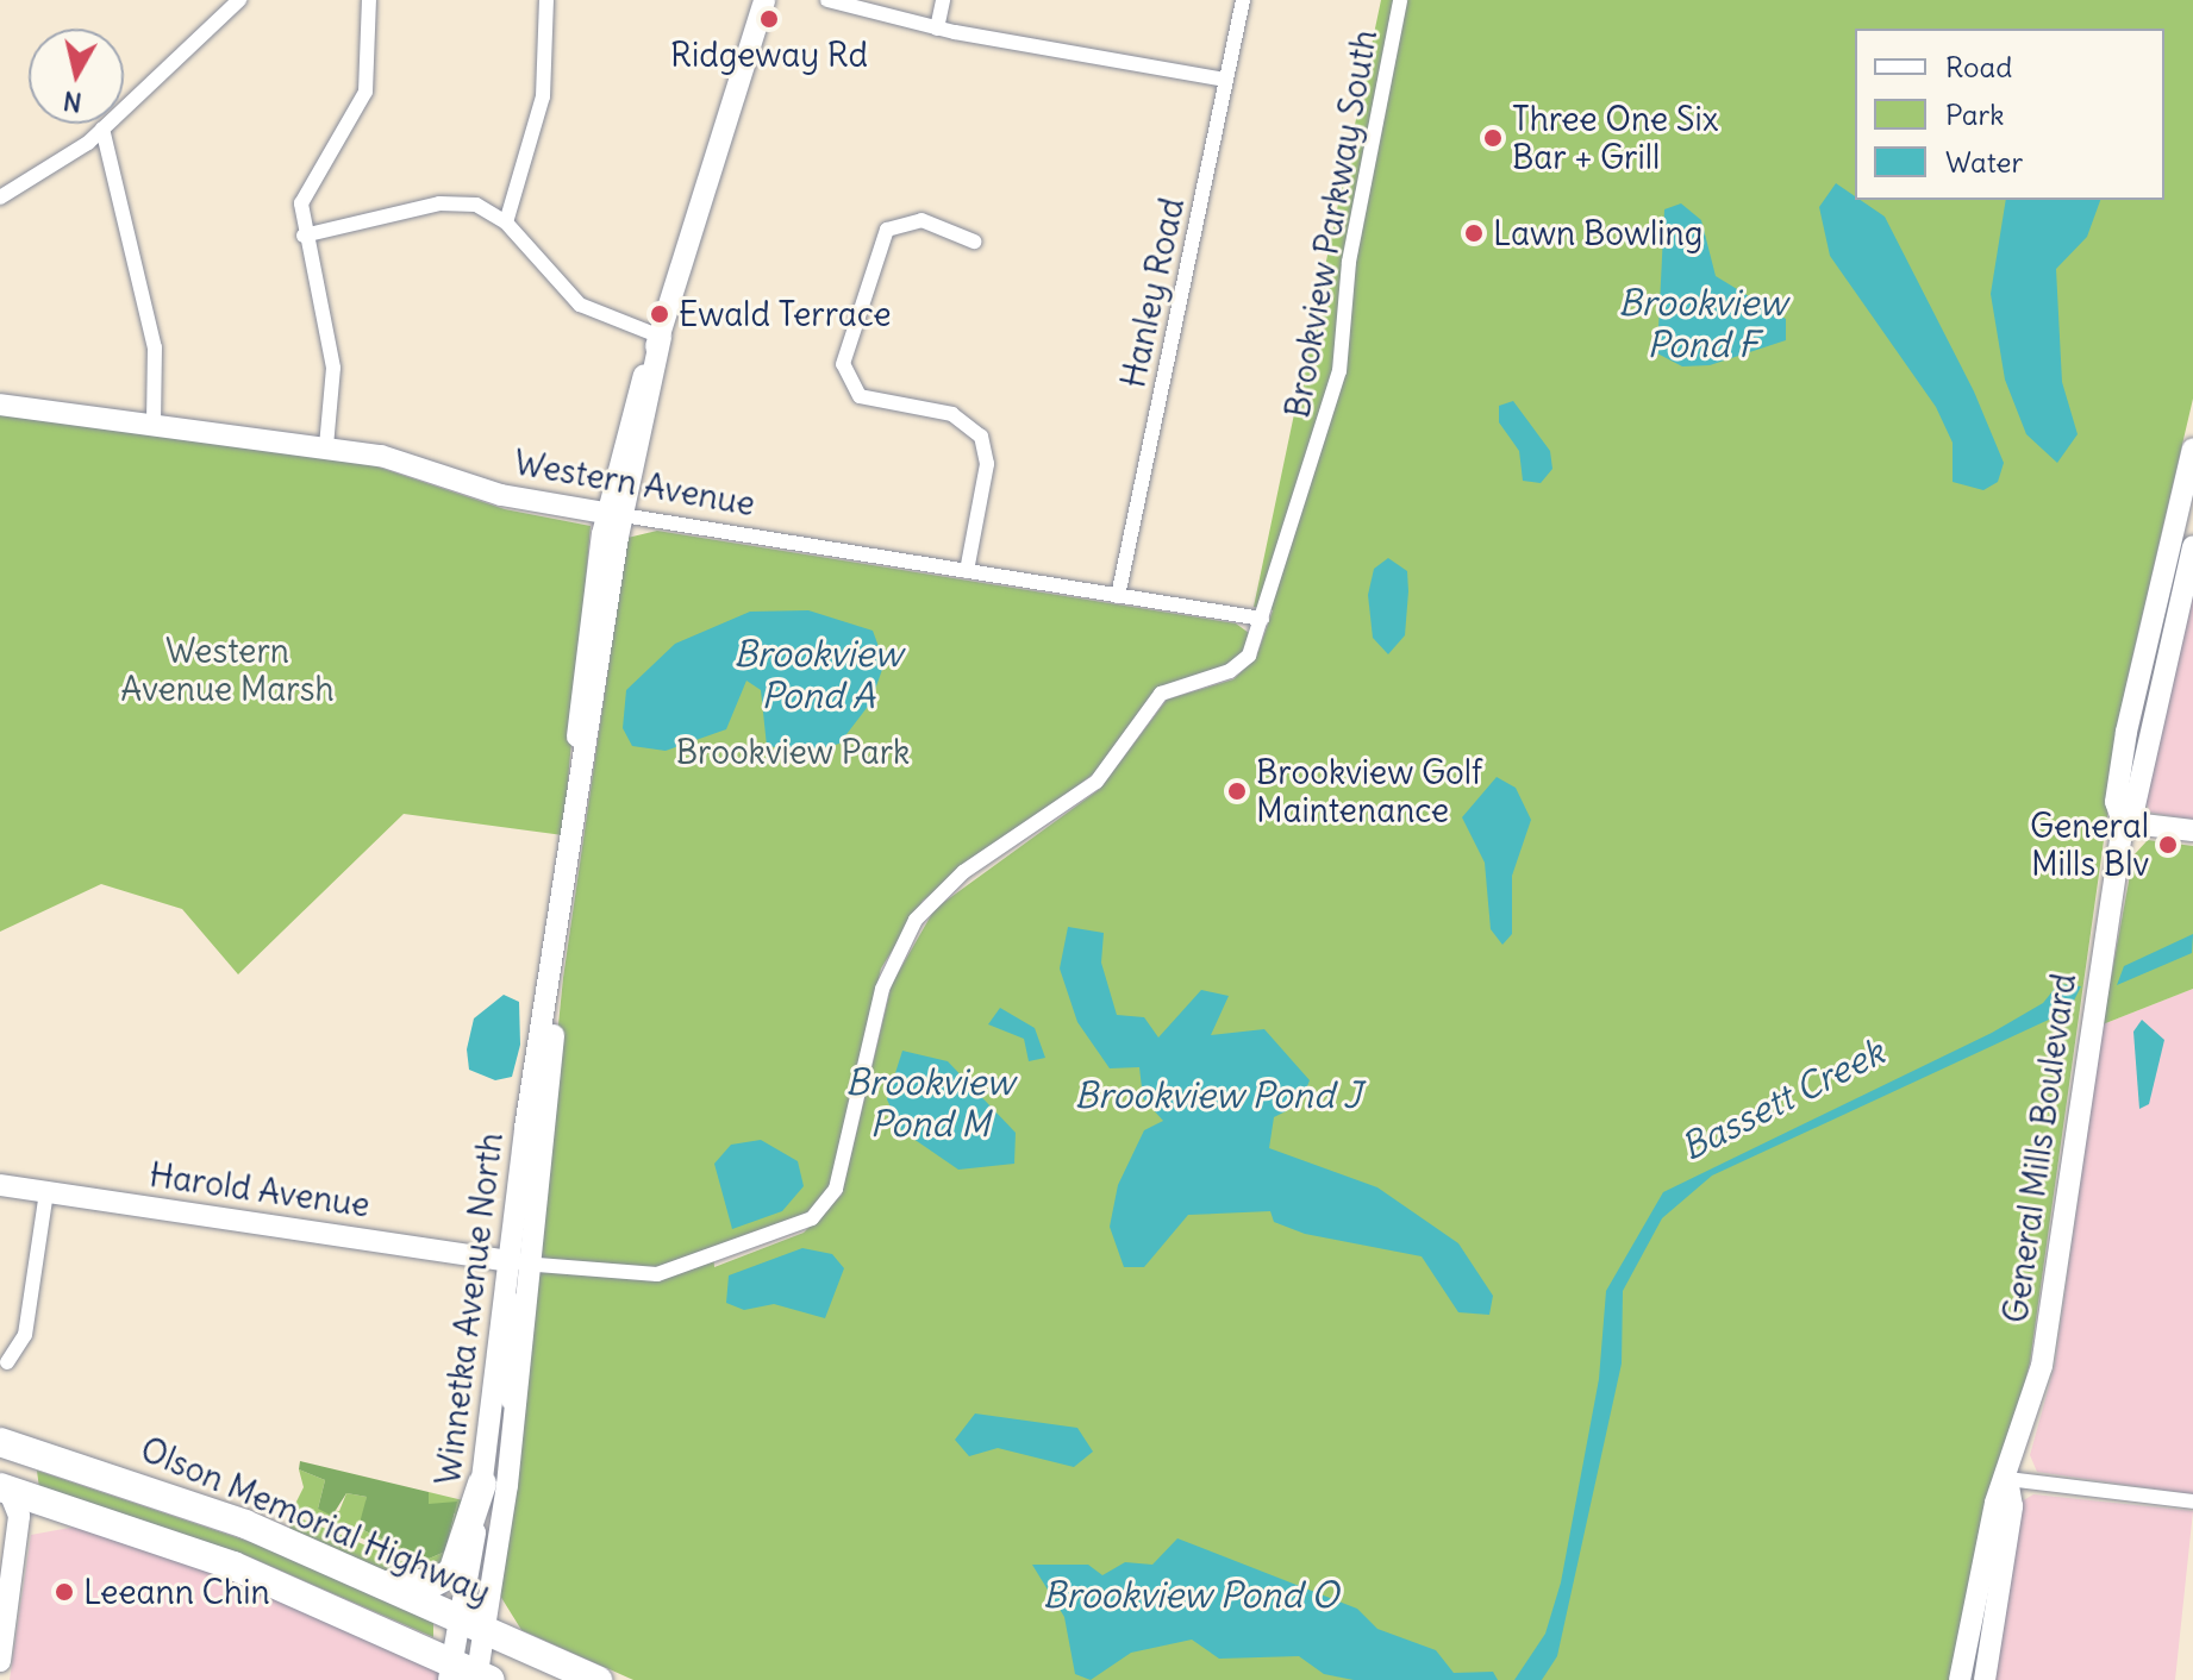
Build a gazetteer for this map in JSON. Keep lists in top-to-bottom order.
{
  "streets": {
    "highway": ["Olson Memorial Highway"],
    "street": [
      "Brookview Parkway South",
      "Hanley Road",
      "Western Avenue",
      "General Mills Boulevard",
      "Harold Avenue",
      "Winnetka Avenue North"
    ]
  },
  "crossings": [
    ["Brookview Parkway South", "Western Avenue"],
    ["Brookview Parkway South", "Harold Avenue"],
    ["Brookview Parkway South", "Winnetka Avenue North"],
    ["Hanley Road", "Western Avenue"],
    ["Western Avenue", "Winnetka Avenue North"],
    ["Harold Avenue", "Winnetka Avenue North"],
    ["Winnetka Avenue North", "Olson Memorial Highway"]
  ],
  "water": [
    "Brookview Pond F",
    "Brookview Pond A",
    "Brookview Pond M",
    "Brookview Pond J",
    "Bassett Creek",
    "Brookview Pond O"
  ],
  "parks": ["Western Avenue Marsh", "Brookview Park"],
  "places": [
    "Ridgeway Rd",
    "Three One Six Bar + Grill",
    "Lawn Bowling",
    "Ewald Terrace",
    "Brookview Golf Maintenance",
    "General Mills Blv",
    "Leeann Chin"
  ],
  "legend": ["Road", "Park", "Water"],
  "north": "bottom"
}
